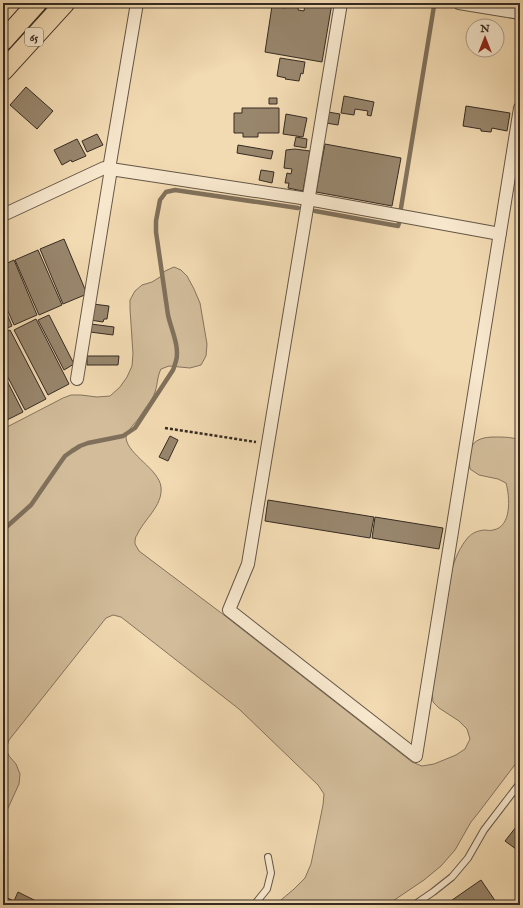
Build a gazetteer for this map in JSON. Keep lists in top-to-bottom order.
{
  "streets": {
    "main road": ["65"]
  },
  "north": "top"
}
